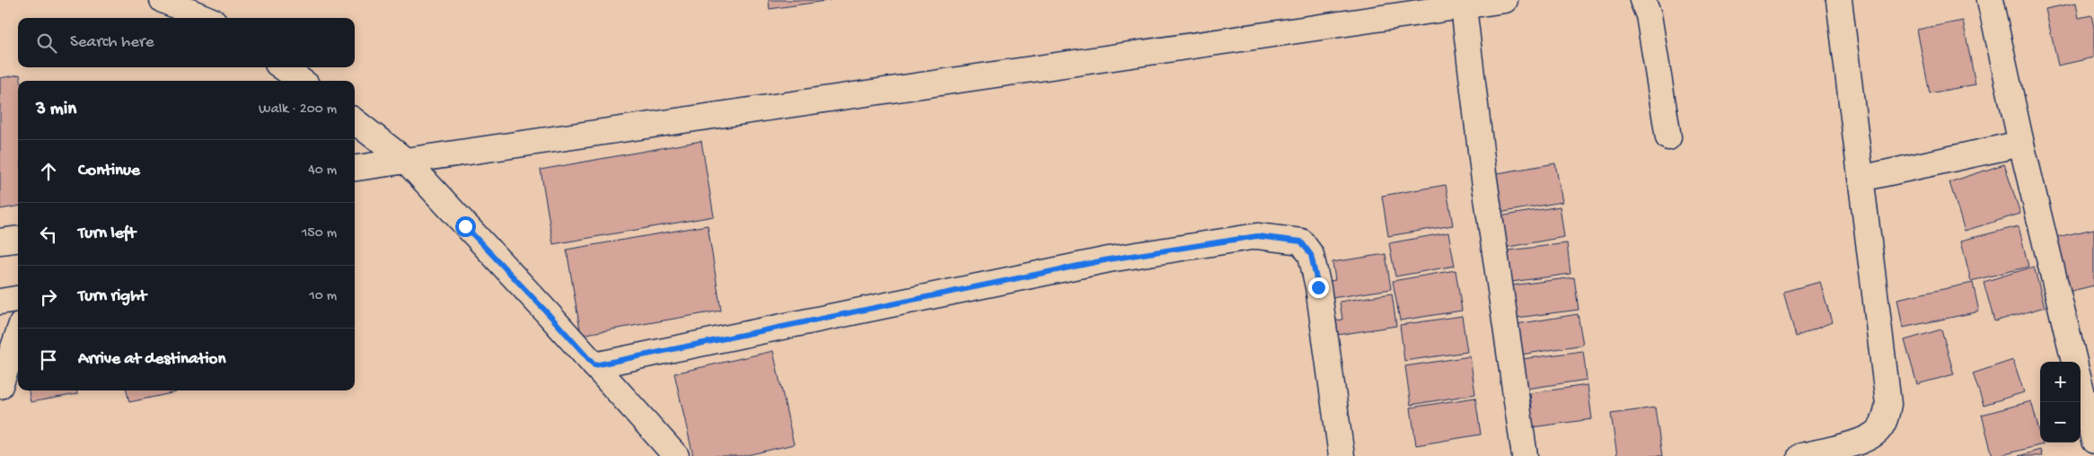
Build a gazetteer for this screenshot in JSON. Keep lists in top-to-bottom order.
{
  "page": {
    "search": "Search here",
    "heading": ["3 min", "Walk · 200 m"],
    "list": [
      ["Continue", "40 m"],
      ["Turn left", "150 m"],
      ["Turn right", "10 m"],
      "Arrive at destination"
    ],
    "map_buttons": ["+", "−"]
  }
}
